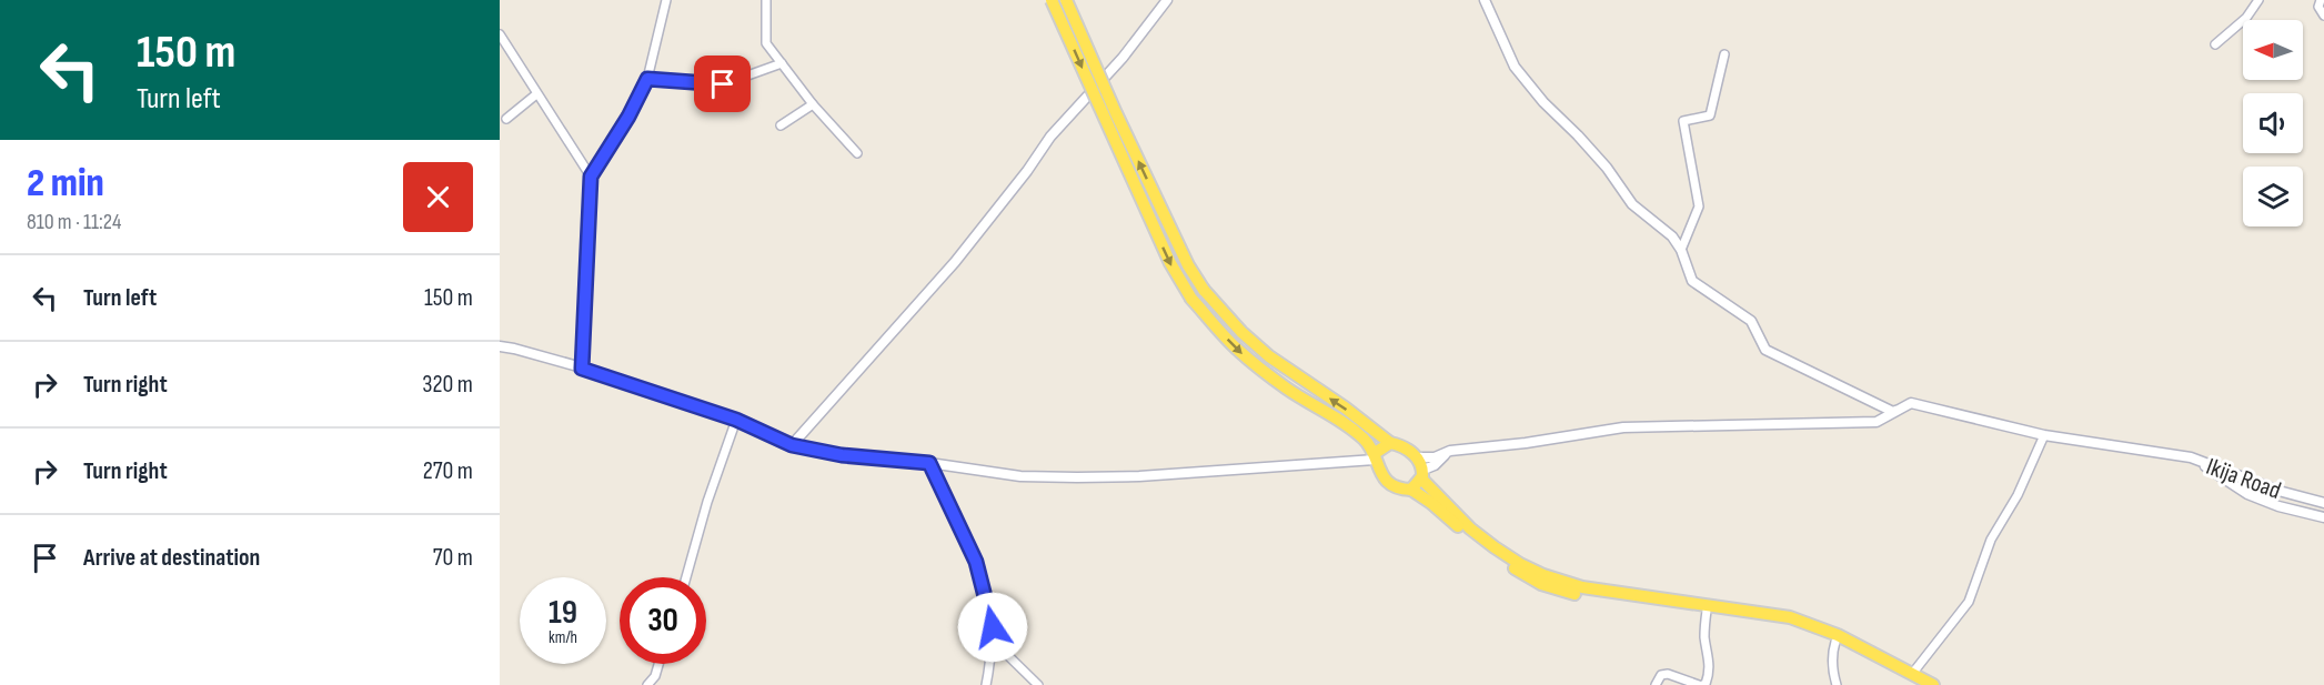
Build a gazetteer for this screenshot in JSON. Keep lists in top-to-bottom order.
{
  "streets": {
    "street": ["Ikija Road"]
  },
  "north": "left",
  "page": {
    "turn": ["150 m", "Turn left"],
    "heading": ["2 min", "810 m · 11:24"],
    "list": [
      {
        "name": "Turn left",
        "value": "150 m"
      },
      {
        "name": "Turn right",
        "value": "320 m"
      },
      {
        "name": "Turn right",
        "value": "270 m"
      },
      {
        "name": "Arrive at destination",
        "value": "70 m"
      }
    ],
    "speed": "19 km/h",
    "limit": "30"
  }
}
